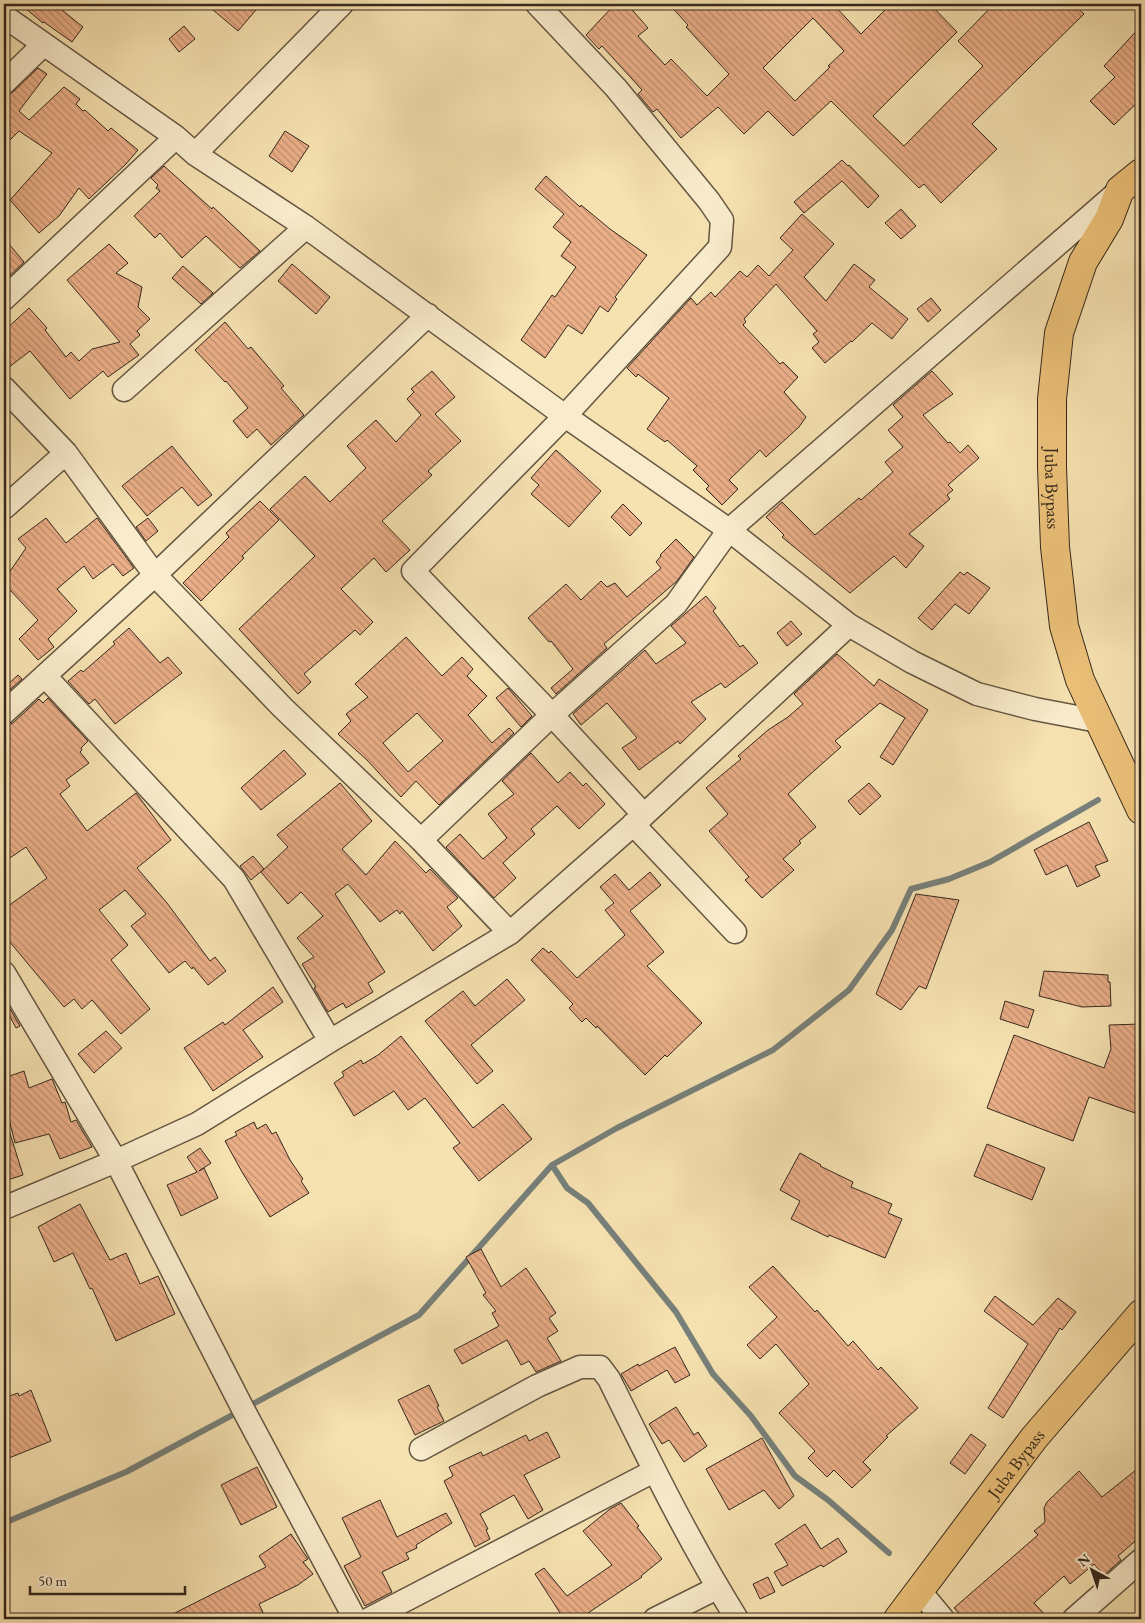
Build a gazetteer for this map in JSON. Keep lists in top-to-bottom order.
{
  "streets": {
    "main road": ["Juba Bypass"]
  },
  "scale_bar": "50 m",
  "north": "top left"
}
